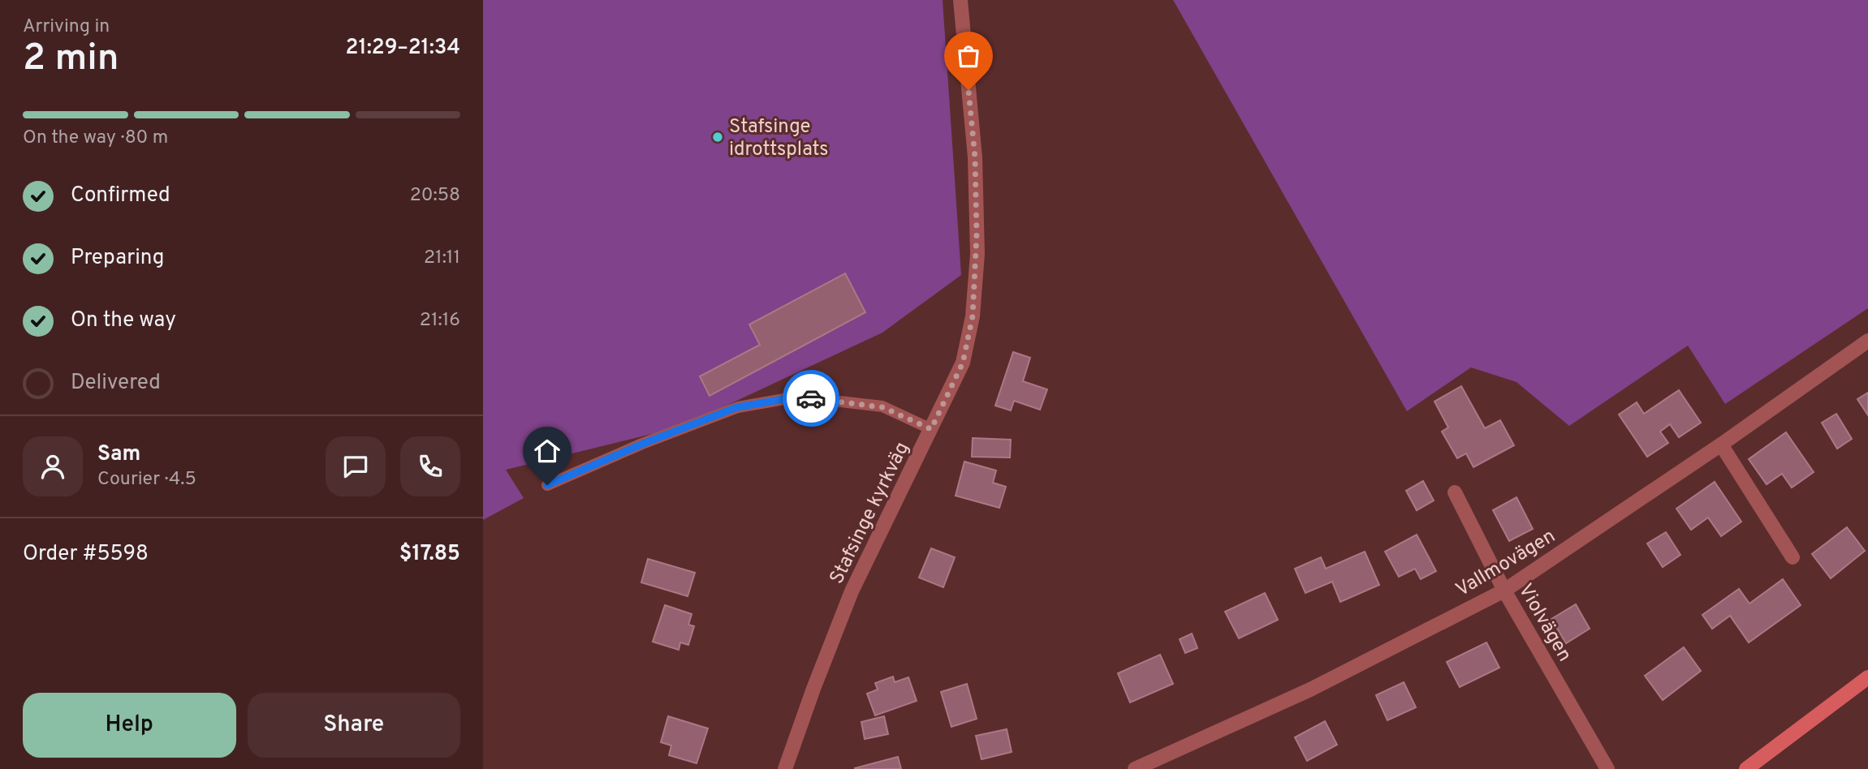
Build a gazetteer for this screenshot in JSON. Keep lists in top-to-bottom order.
{
  "streets": {
    "street": ["Stafsinge kyrkväg", "Vallmovägen", "Violvägen"]
  },
  "crossings": [
    ["Vallmovägen", "Violvägen"]
  ],
  "places": ["Stafsinge idrottsplats"],
  "page": {
    "heading": ["2 min", "Arriving in", "21:29–21:34"],
    "panel": [
      "Sam",
      "Courier · 4.5",
      "Order #5598",
      "$17.85"
    ],
    "bar": "On the way · 80 m",
    "list": [
      ["Confirmed", "20:58"],
      ["Preparing", "21:11"],
      ["On the way", "21:16"],
      "Delivered"
    ],
    "buttons": ["Help", "Share"]
  }
}
